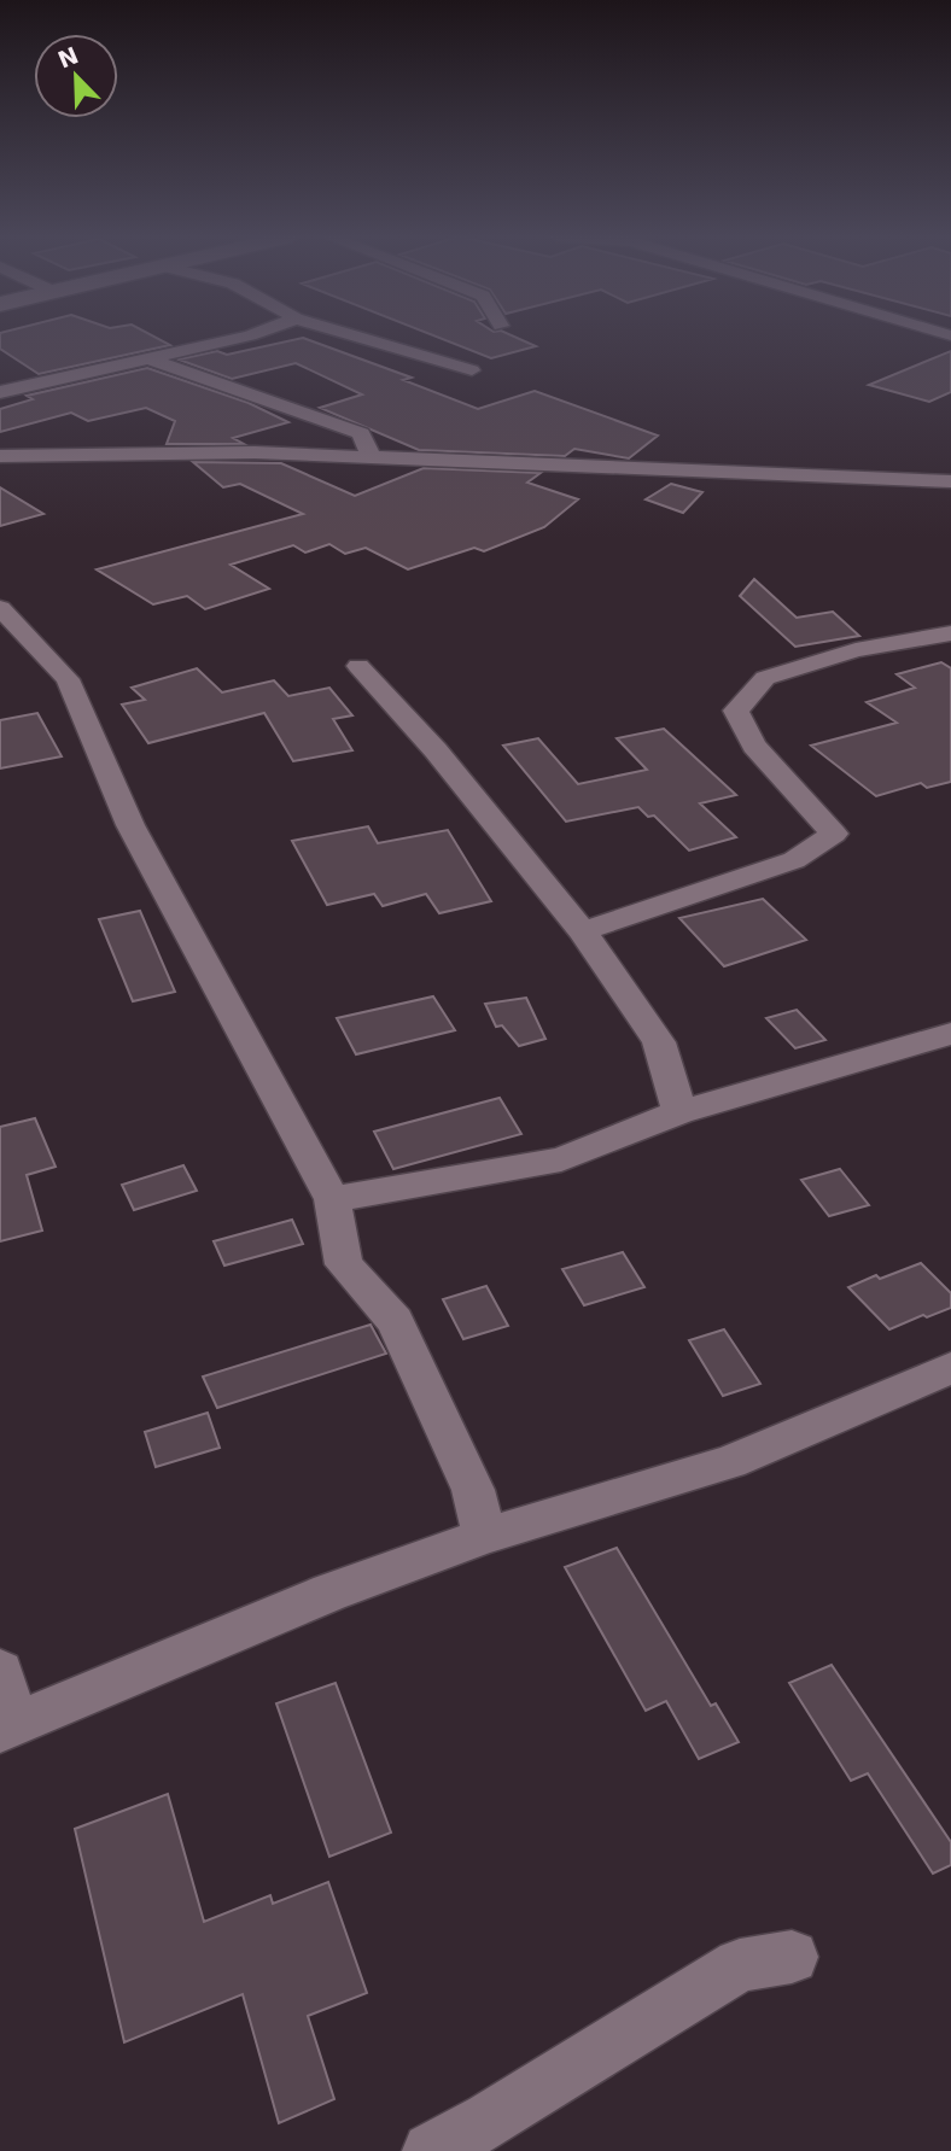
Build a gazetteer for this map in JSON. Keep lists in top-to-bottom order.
{
  "north": "top left"
}
